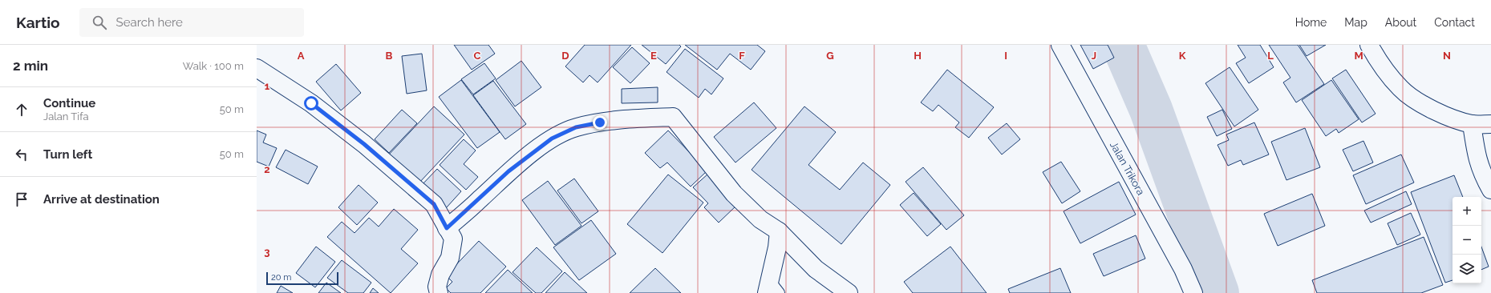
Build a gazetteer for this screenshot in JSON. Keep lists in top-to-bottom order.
{
  "streets": {
    "main road": ["Jalan Trikora"]
  },
  "scale_bar": "20 m",
  "page": {
    "header": "Kartio",
    "search": "Search here",
    "nav": [
      "Home",
      "Map",
      "About",
      "Contact"
    ],
    "heading": ["2 min", "Walk · 100 m"],
    "list": [
      ["Continue", "Jalan Tifa", "50 m"],
      ["Turn left", "50 m"],
      "Arrive at destination"
    ],
    "map_buttons": ["+", "−"],
    "scale": "20 m"
  },
  "grid": {
    "columns": [
      "A",
      "B",
      "C",
      "D",
      "E",
      "F",
      "G",
      "H",
      "I",
      "J",
      "K",
      "L",
      "M",
      "N"
    ],
    "rows": ["1", "2", "3"]
  }
}
